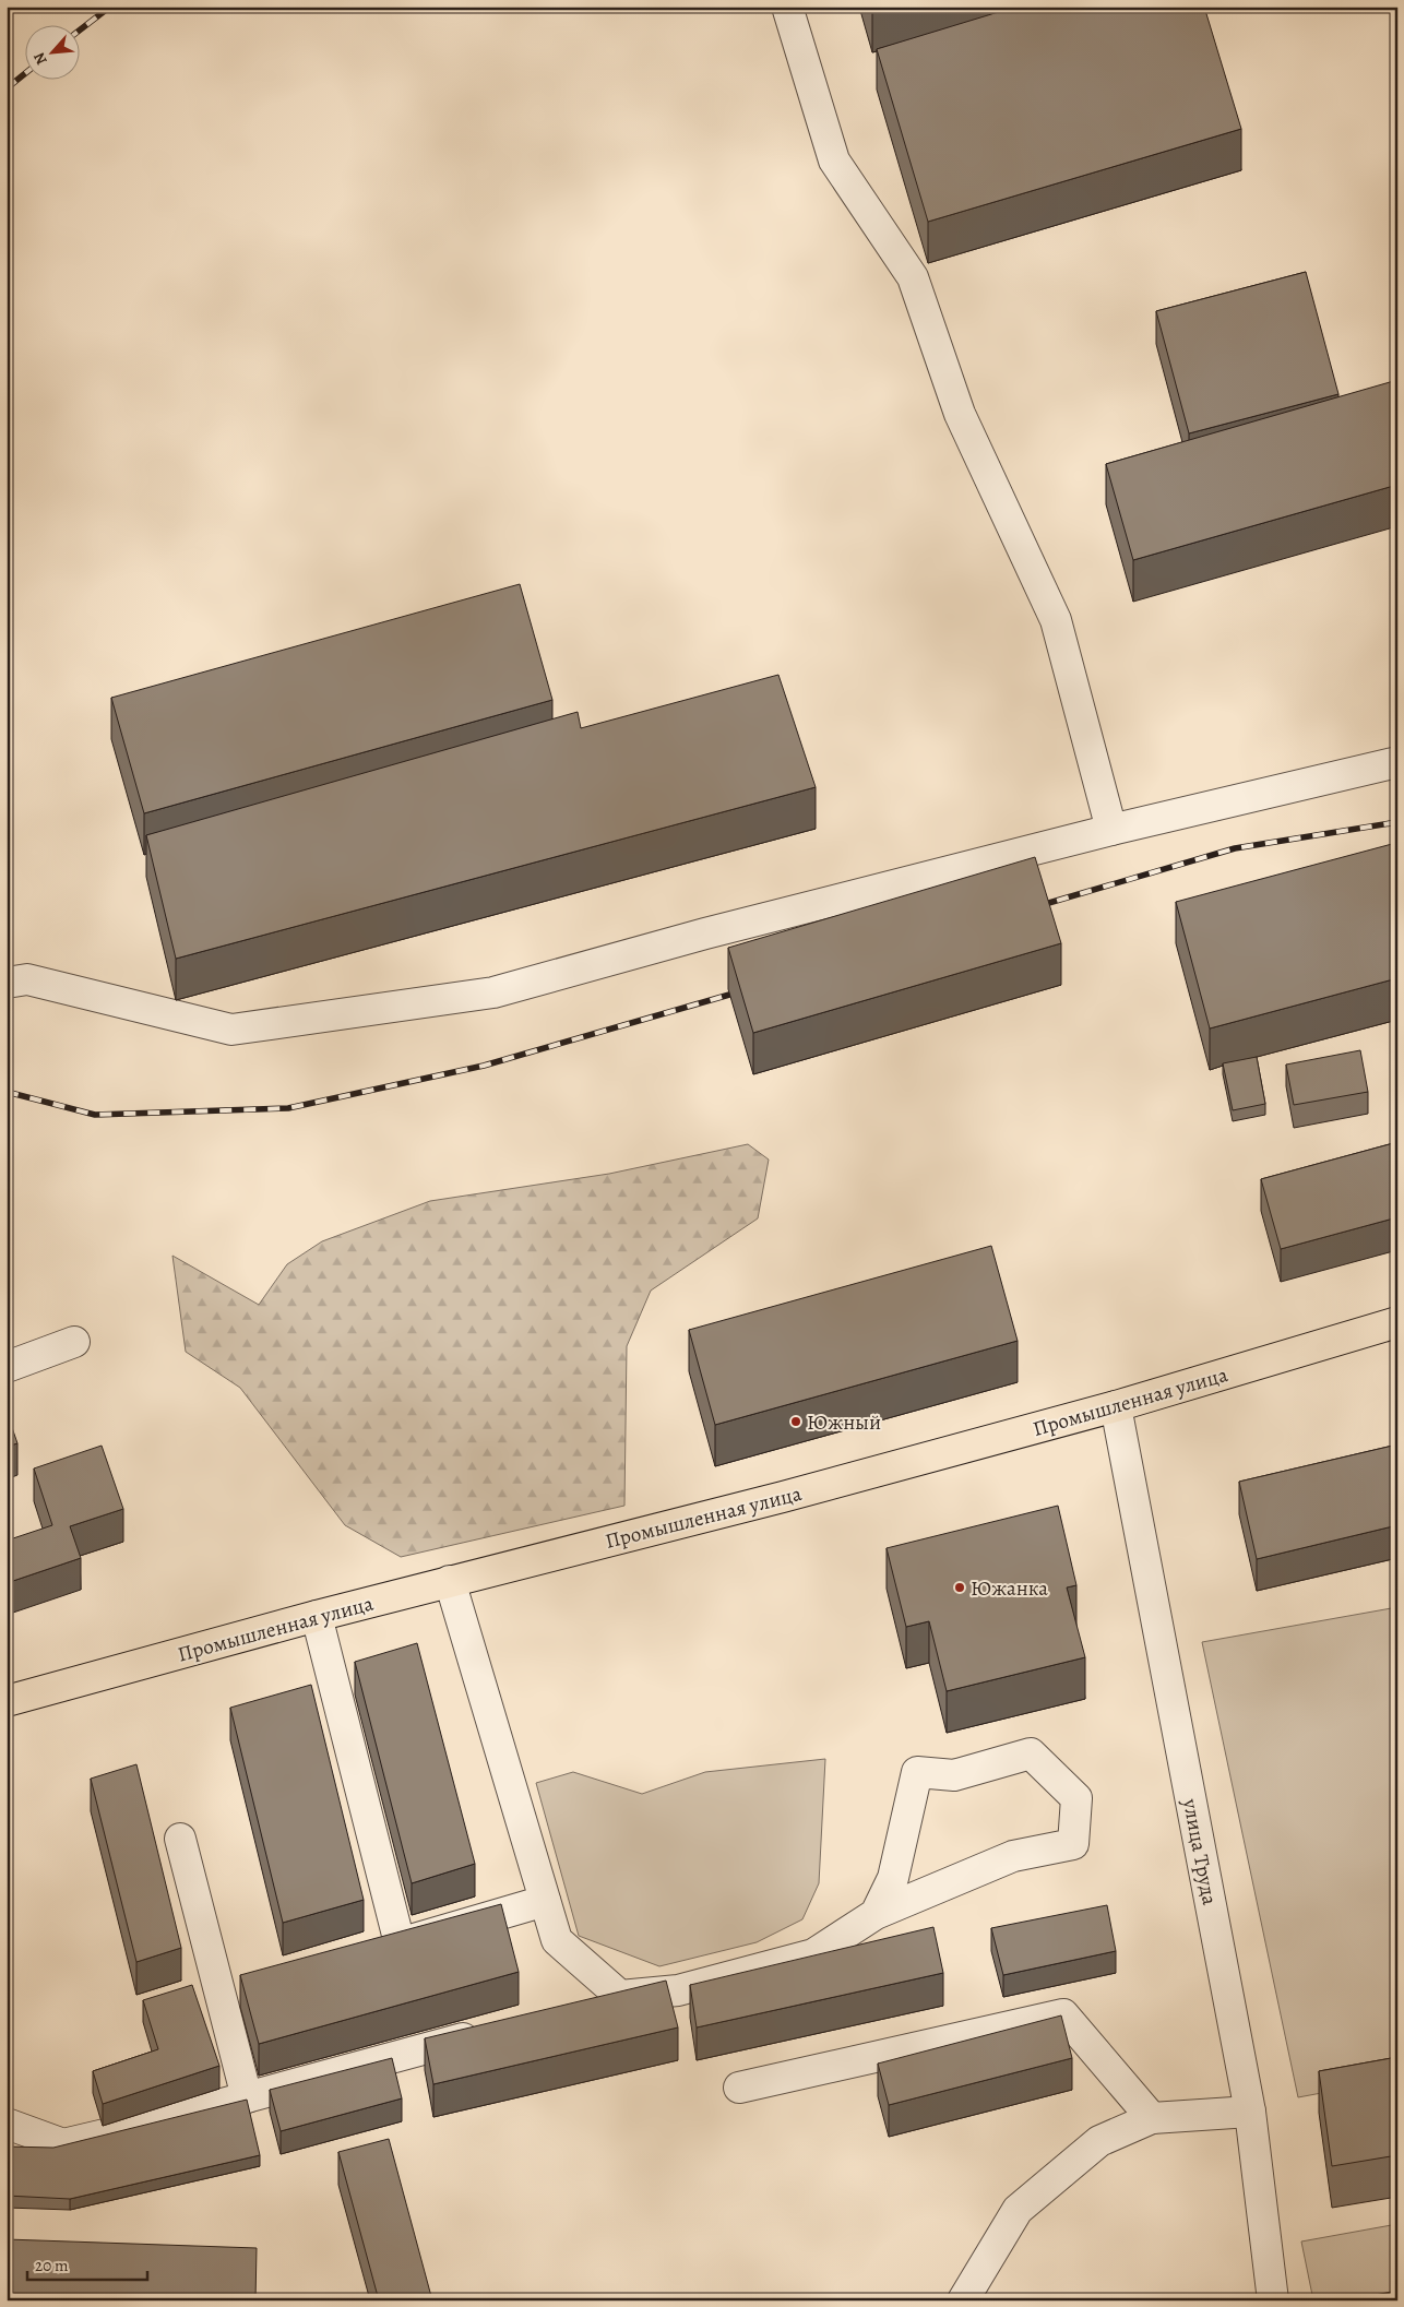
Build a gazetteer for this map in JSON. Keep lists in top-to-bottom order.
{
  "streets": {
    "main road": ["Промышленная улица"],
    "street": ["улица Труда"]
  },
  "crossings": [
    ["Промышленная улица", "улица Труда"]
  ],
  "places": ["Южный", "Южанка"],
  "scale_bar": "20 m",
  "north": "bottom left"
}
